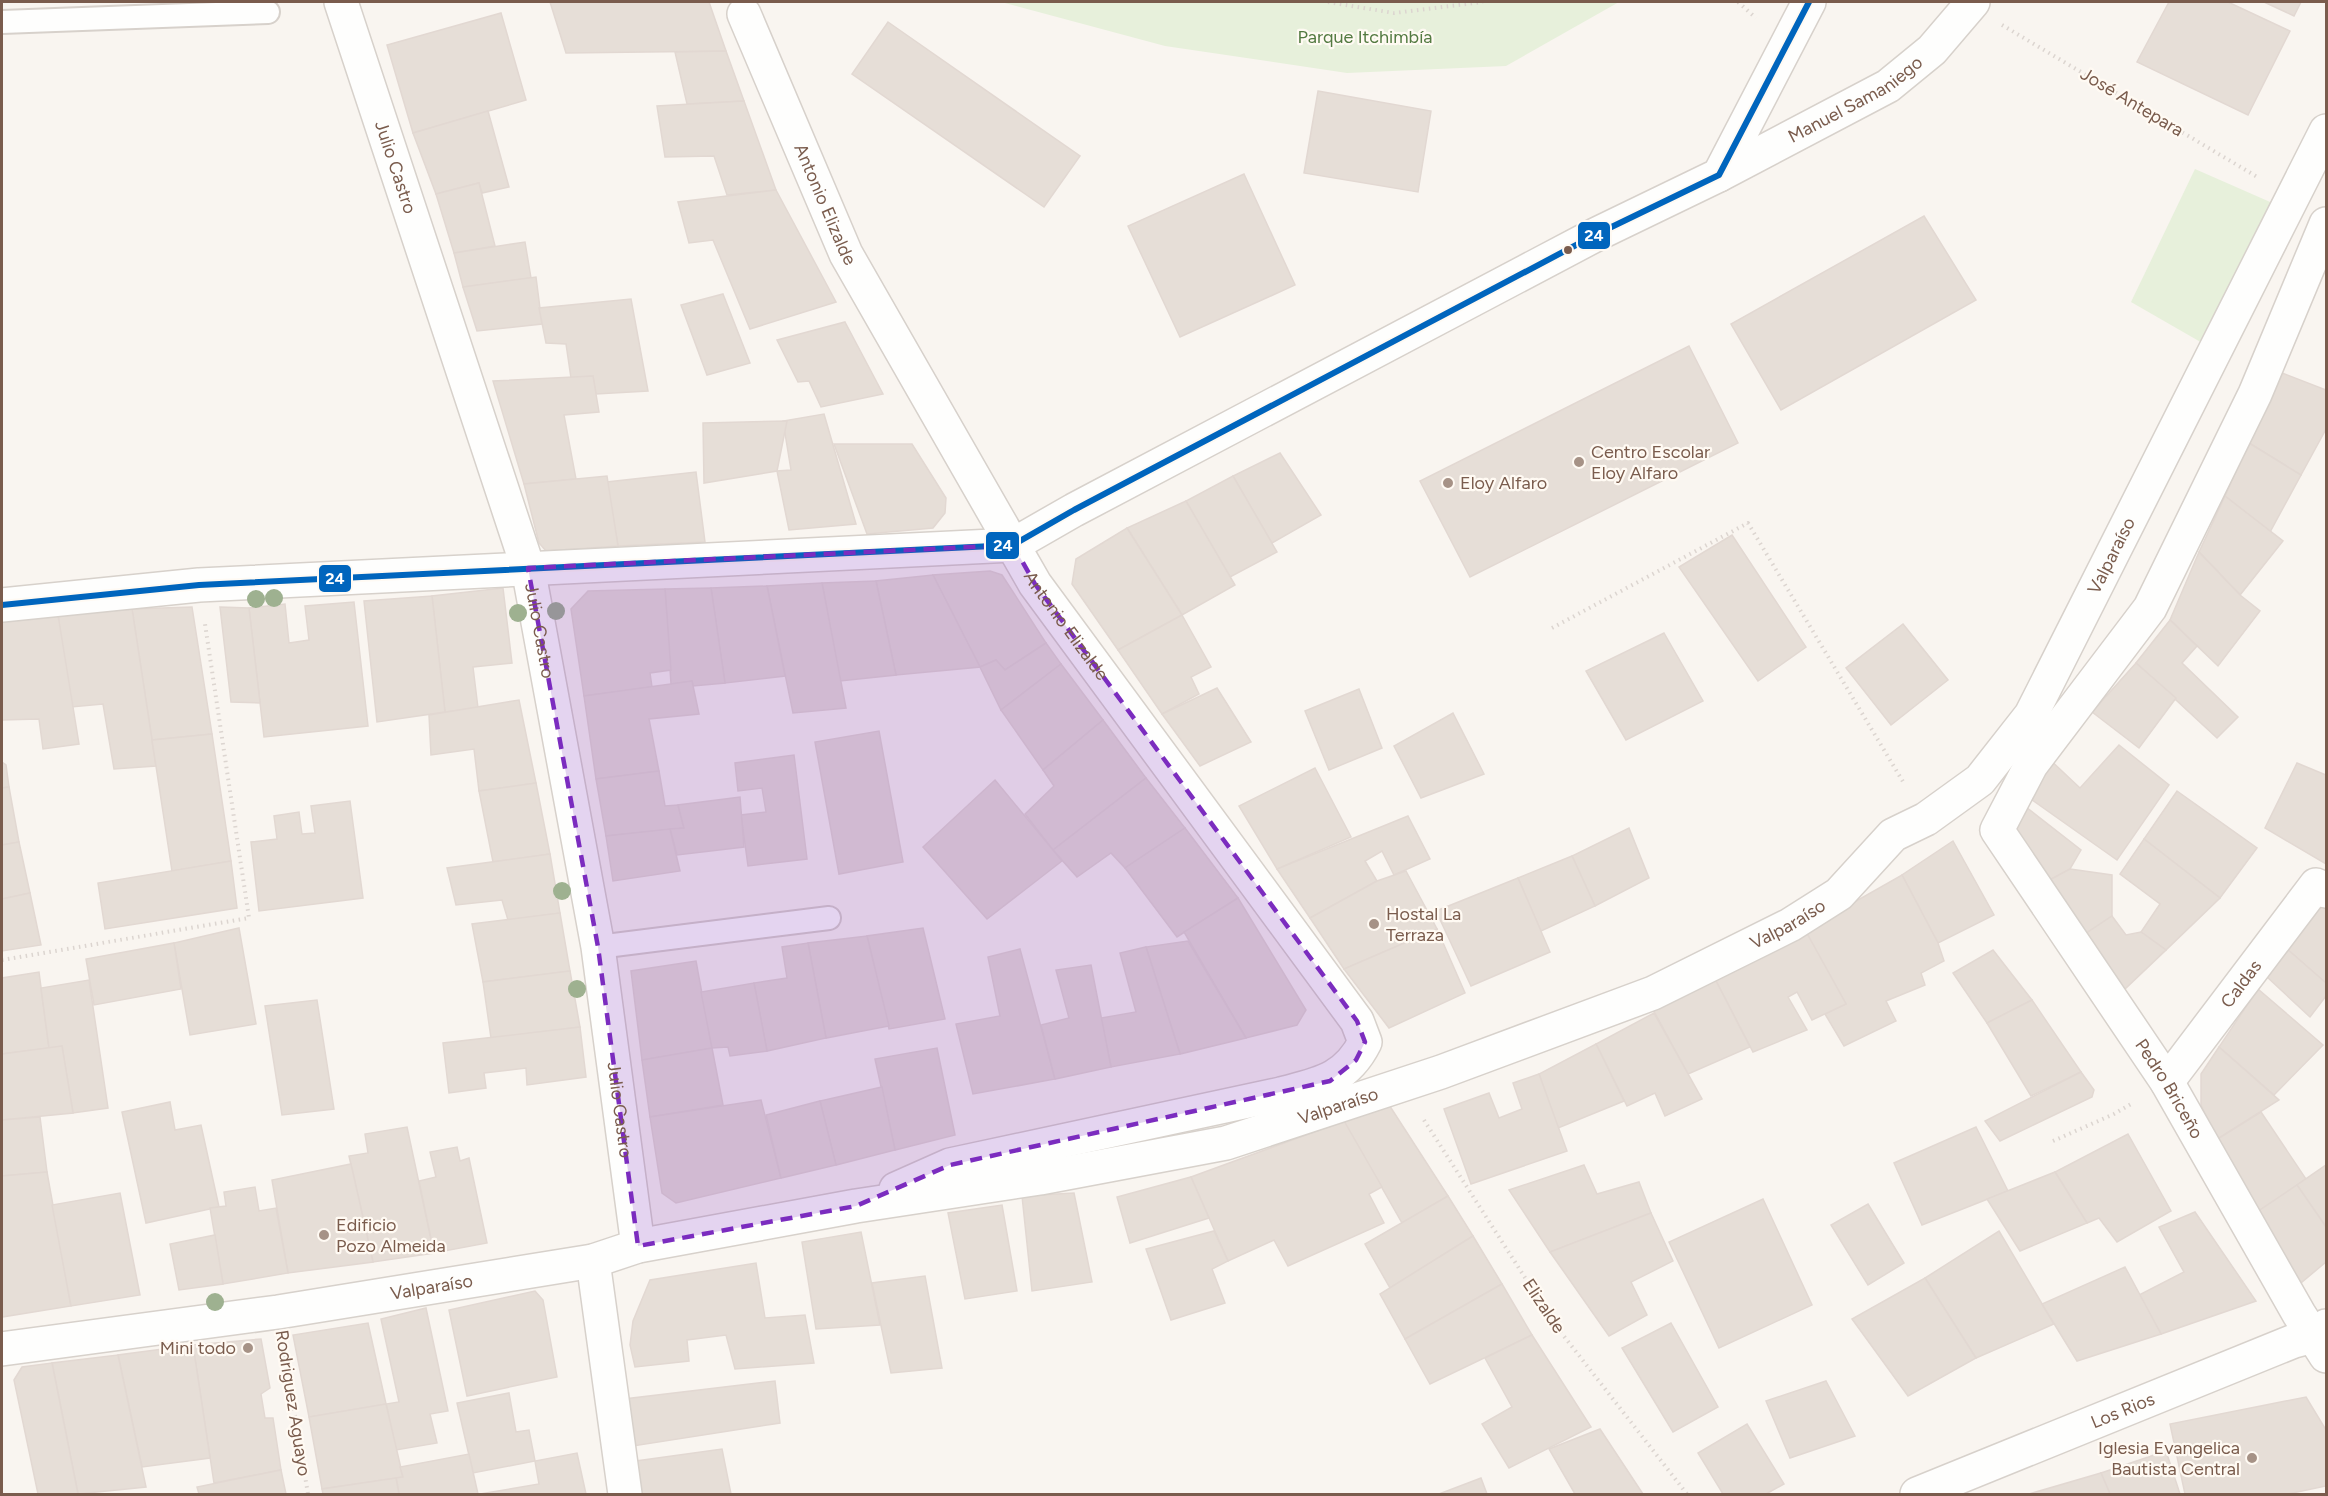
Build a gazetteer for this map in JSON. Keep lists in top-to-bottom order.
{
  "streets": {
    "street": [
      "Manuel Samaniego",
      "Julio Castro",
      "Antonio Elizalde",
      "Valparaíso",
      "Caldas",
      "Pedro Briceño",
      "Los Rios"
    ],
    "path": ["José Antepara", "Elizalde", "Rodriguez Aguayo"]
  },
  "crossings": [
    ["Manuel Samaniego", "José Antepara"],
    ["Manuel Samaniego", "Antonio Elizalde"],
    ["José Antepara", "Valparaíso"],
    ["Julio Castro", "Valparaíso"],
    ["Antonio Elizalde", "Valparaíso"],
    ["Valparaíso", "Rodriguez Aguayo"],
    ["Caldas", "Pedro Briceño"],
    ["Pedro Briceño", "Los Rios"]
  ],
  "parks": ["Parque Itchimbía"],
  "places": [
    "Centro Escolar Eloy Alfaro",
    "Eloy Alfaro",
    "Hostal La Terraza",
    "Edificio Pozo Almeida",
    "Mini todo",
    "Iglesia Evangelica Bautista Central"
  ],
  "lines": ["transit line 24"]
}
